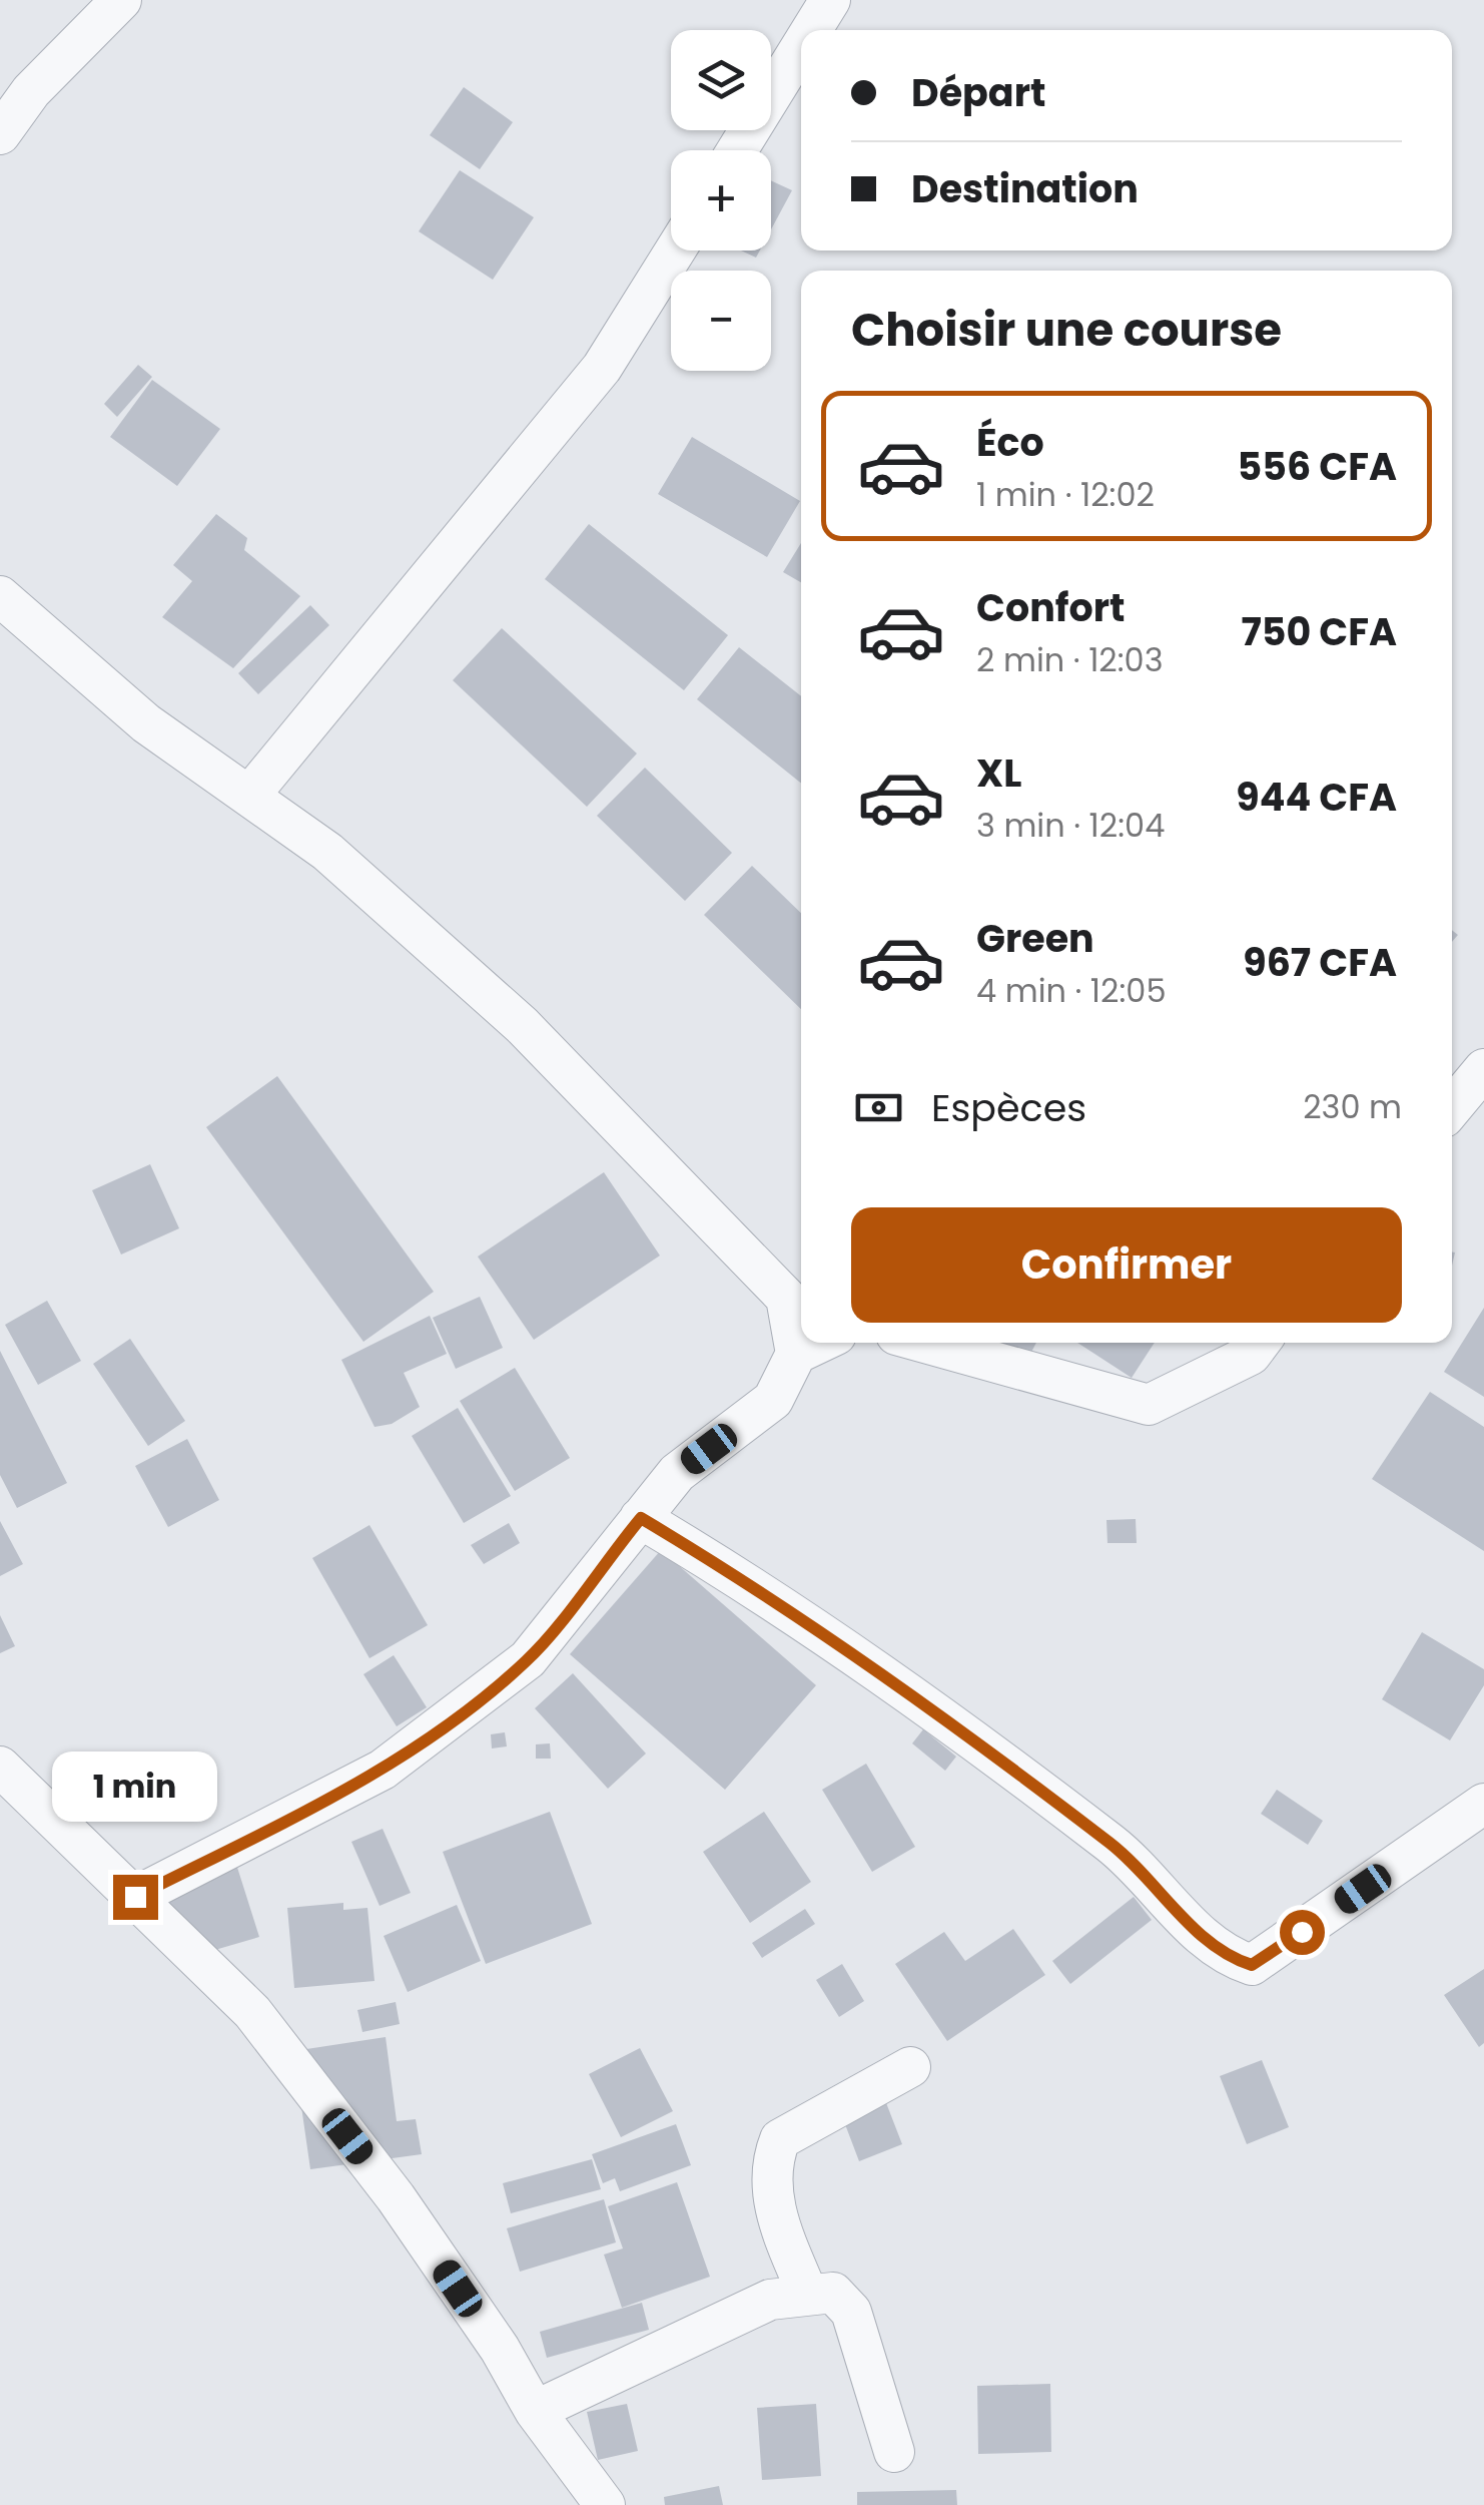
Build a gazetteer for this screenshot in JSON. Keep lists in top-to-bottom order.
{
  "page": {
    "map_buttons": ["+", "−"],
    "banner": ["Départ", "Destination"],
    "heading": "Choisir une course",
    "list": [
      {
        "name": "Éco",
        "note": "1 min · 12:02",
        "value": "556 CFA"
      },
      {
        "name": "Confort",
        "note": "2 min · 12:03",
        "value": "750 CFA"
      },
      {
        "name": "XL",
        "note": "3 min · 12:04",
        "value": "944 CFA"
      },
      {
        "name": "Green",
        "note": "4 min · 12:05",
        "value": "967 CFA"
      }
    ],
    "pay": ["Espèces", "230 m"],
    "buttons": "Confirmer",
    "bubble": "1 min"
  }
}
